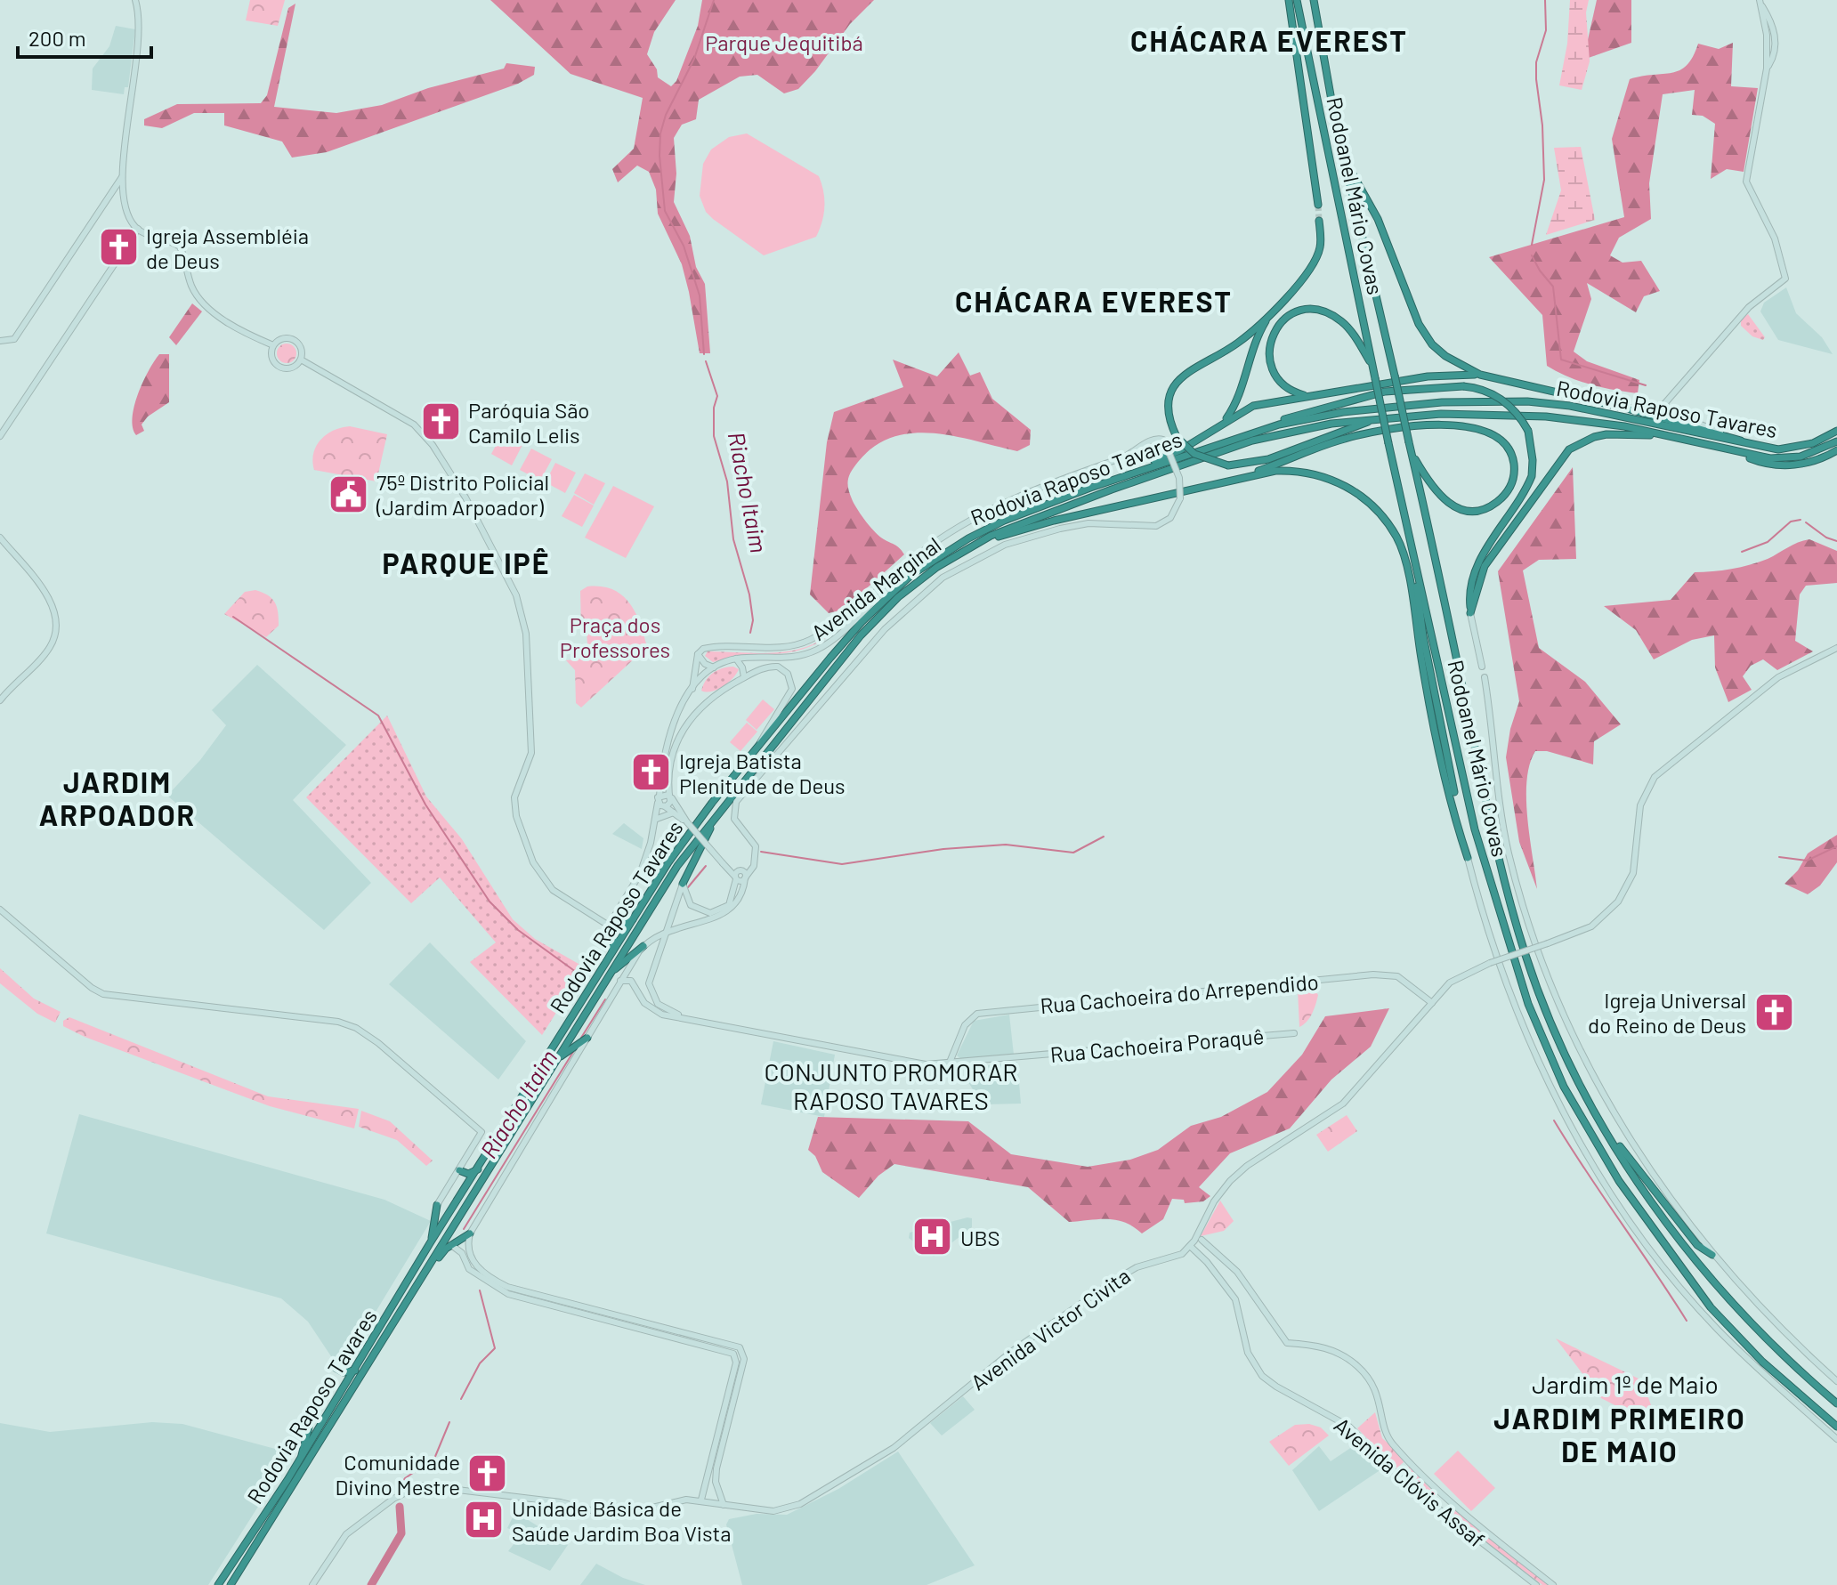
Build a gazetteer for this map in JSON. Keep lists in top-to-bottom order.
{
  "streets": {
    "highway": ["Rodoanel Mário Covas", "Rodovia Raposo Tavares"],
    "main road": [
      "Avenida Marginal",
      "Rua Cachoeira do Arrependido",
      "Rua Cachoeira Poraquê",
      "Avenida Victor Civita",
      "Avenida Clóvis Assaf"
    ]
  },
  "crossings": [
    ["Rodovia Raposo Tavares", "Avenida Marginal"],
    ["Rodovia Raposo Tavares", "Rua Cachoeira Poraquê"],
    ["Rua Cachoeira do Arrependido", "Rua Cachoeira Poraquê"],
    ["Avenida Victor Civita", "Avenida Clóvis Assaf"]
  ],
  "districts": [
    "CHÁCARA EVEREST",
    "CHÁCARA EVEREST",
    "PARQUE IPÊ",
    "JARDIM ARPOADOR",
    "CONJUNTO PROMORAR RAPOSO TAVARES",
    "Jardim 1º de Maio",
    "JARDIM PRIMEIRO DE MAIO"
  ],
  "water": ["Riacho Itaim"],
  "parks": ["Parque Jequitibá", "Praça dos Professores"],
  "places": {
    "church": [
      "Igreja Assembléia de Deus",
      "Paróquia São Camilo Lelis",
      "Igreja Batista Plenitude de Deus",
      "Igreja Universal do Reino de Deus",
      "Comunidade Divino Mestre"
    ],
    "public building": ["75º Distrito Policial (Jardim Arpoador)"],
    "hospital": ["UBS", "Unidade Básica de Saúde Jardim Boa Vista"]
  },
  "scale_bar": "200 m"
}
